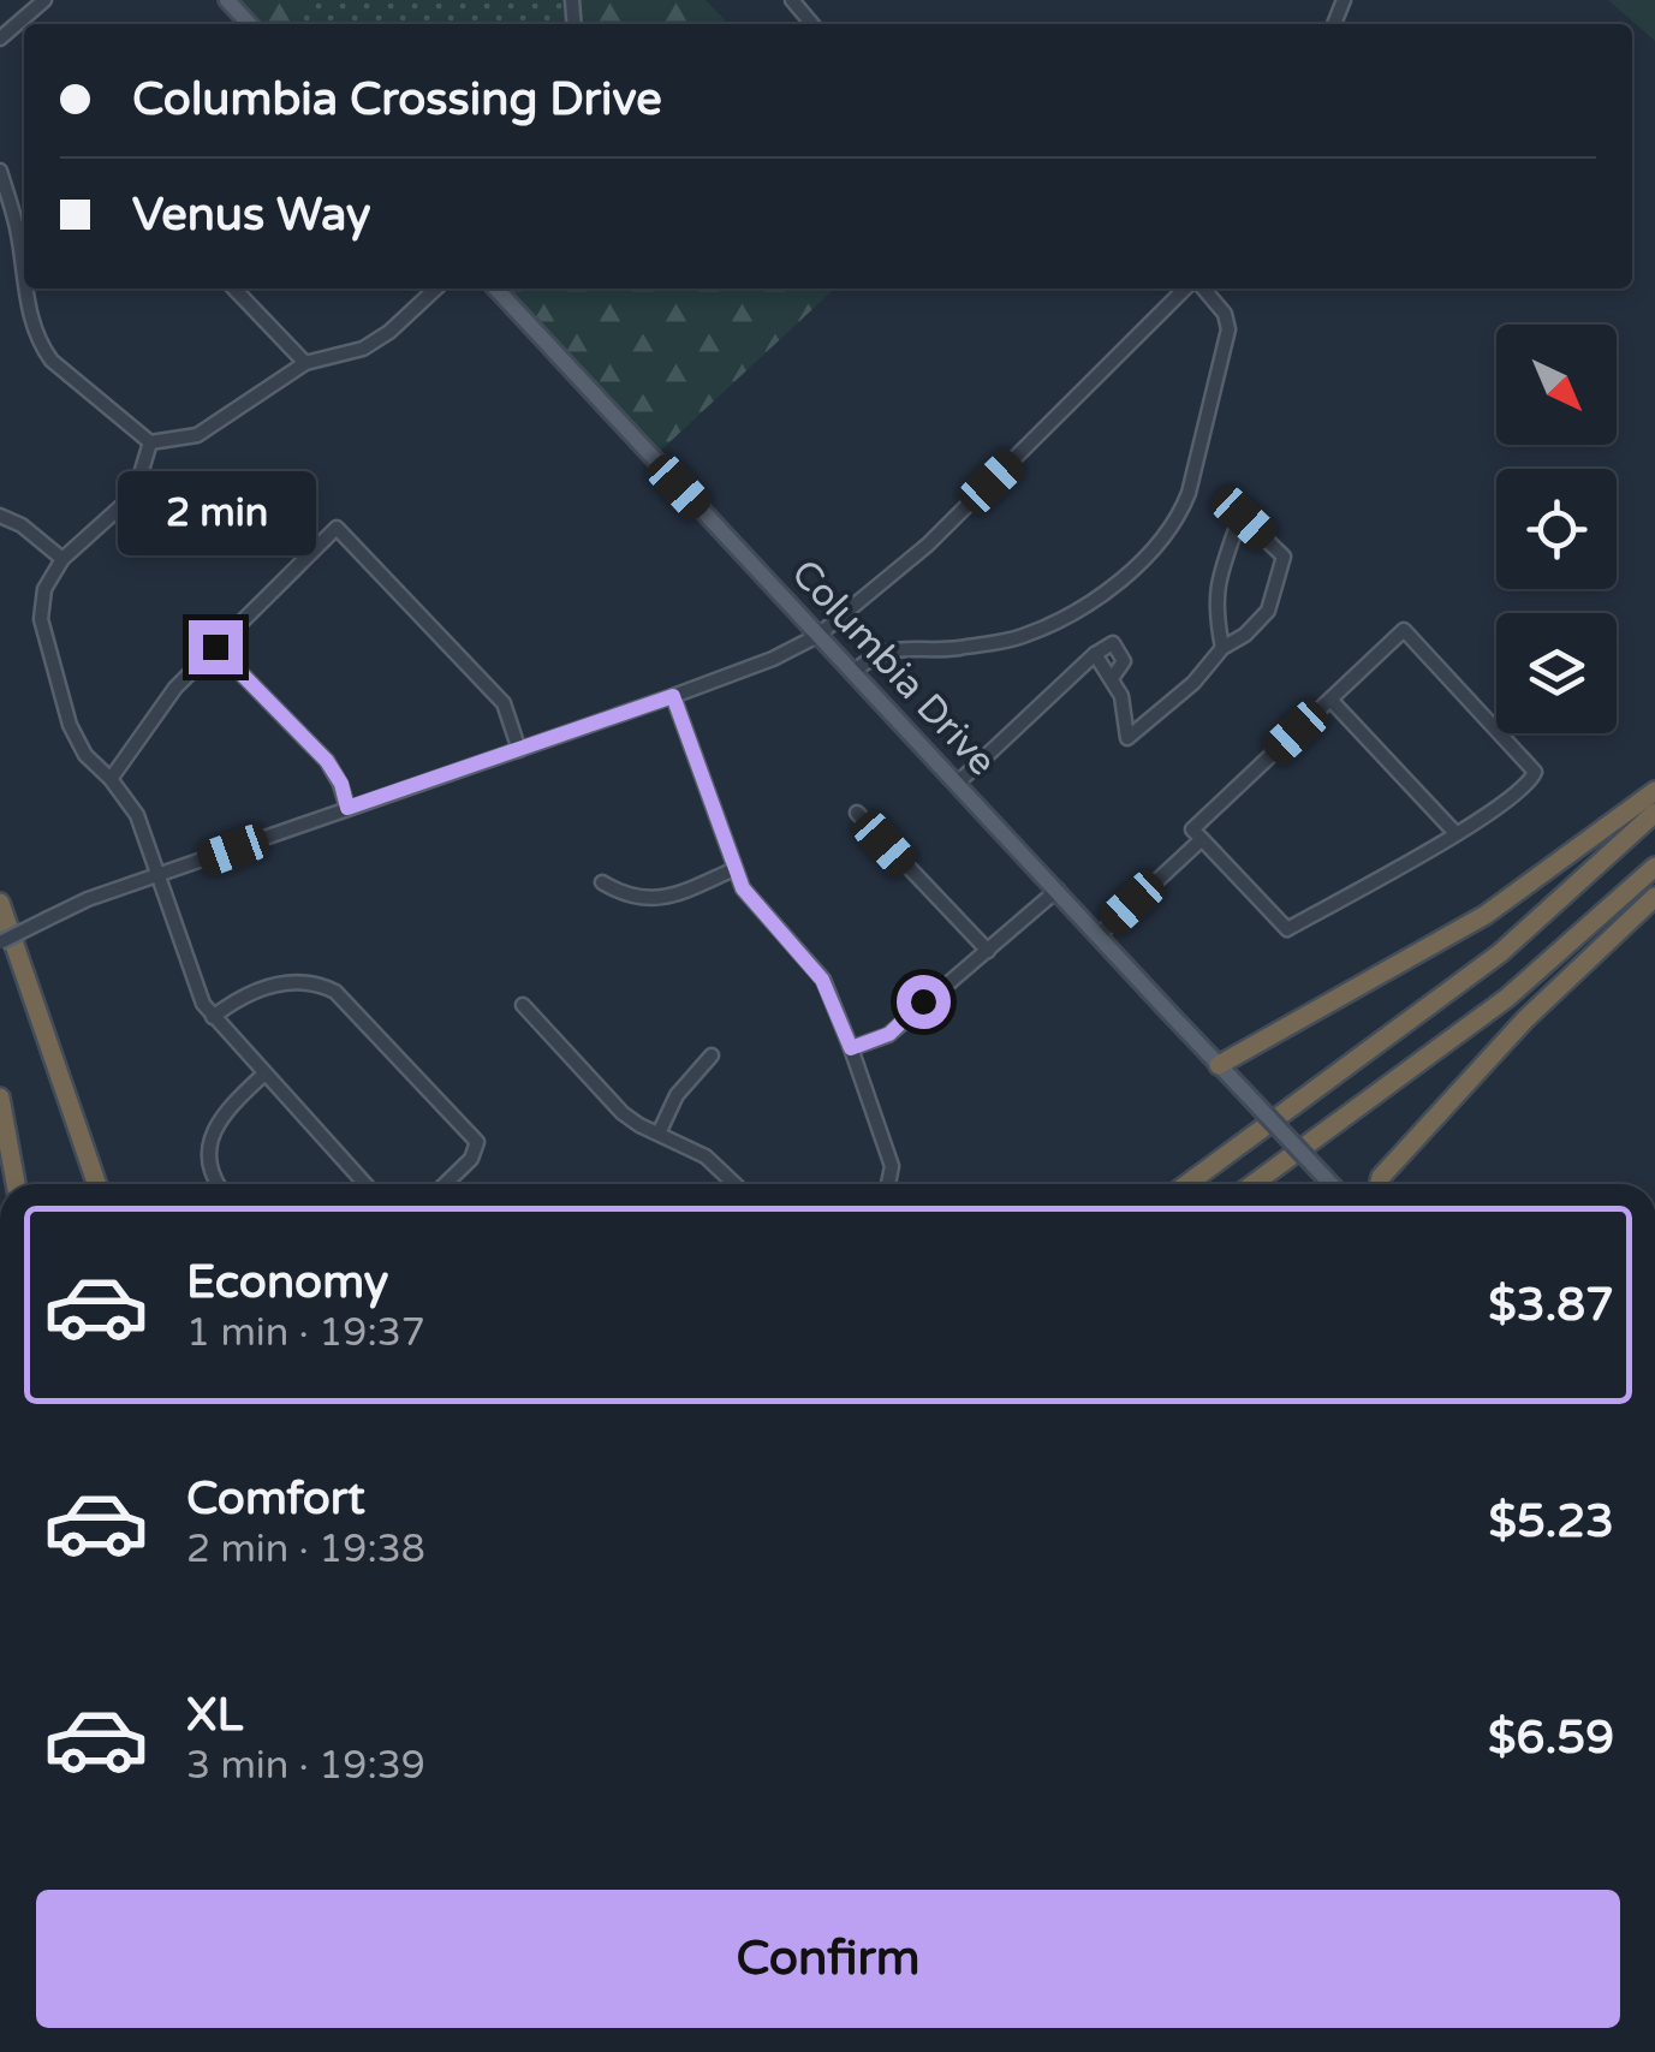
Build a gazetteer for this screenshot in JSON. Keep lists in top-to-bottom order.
{
  "streets": {
    "main road": ["Columbia Drive"]
  },
  "north": "bottom right",
  "page": {
    "banner": ["Columbia Crossing Drive", "Venus Way"],
    "bubble": "2 min",
    "list": [
      {
        "name": "Economy",
        "note": "1 min · 19:37",
        "value": "$3.87"
      },
      {
        "name": "Comfort",
        "note": "2 min · 19:38",
        "value": "$5.23"
      },
      {
        "name": "XL",
        "note": "3 min · 19:39",
        "value": "$6.59"
      }
    ],
    "buttons": "Confirm"
  }
}
